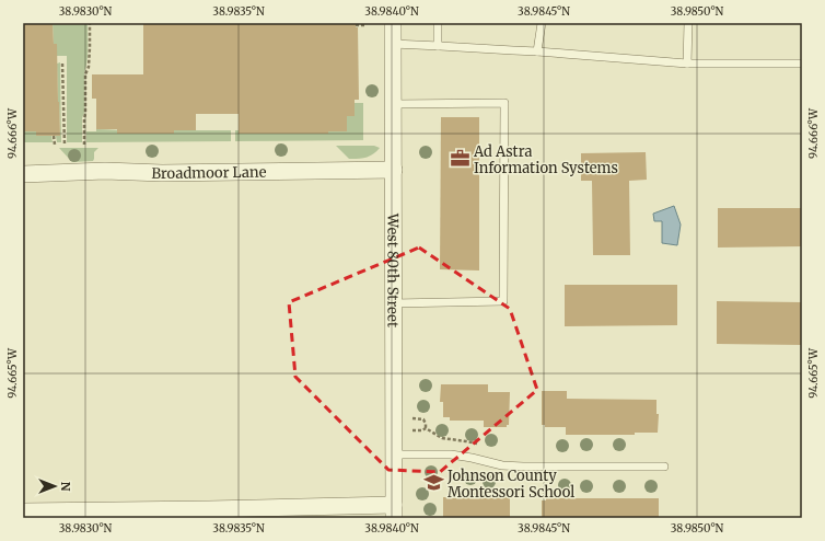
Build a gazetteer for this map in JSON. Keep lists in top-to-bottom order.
{
  "streets": {
    "street": ["Broadmoor Lane", "West 80th Street"]
  },
  "crossings": [
    ["Broadmoor Lane", "West 80th Street"]
  ],
  "places": {
    "office": ["Ad Astra Information Systems"],
    "school or university": ["Johnson County Montessori School"]
  },
  "north": "right",
  "coordinates": [
    "38.9830°N",
    "38.9835°N",
    "38.9840°N",
    "38.9845°N",
    "38.9850°N",
    "94.666°W",
    "94.665°W"
  ]
}
